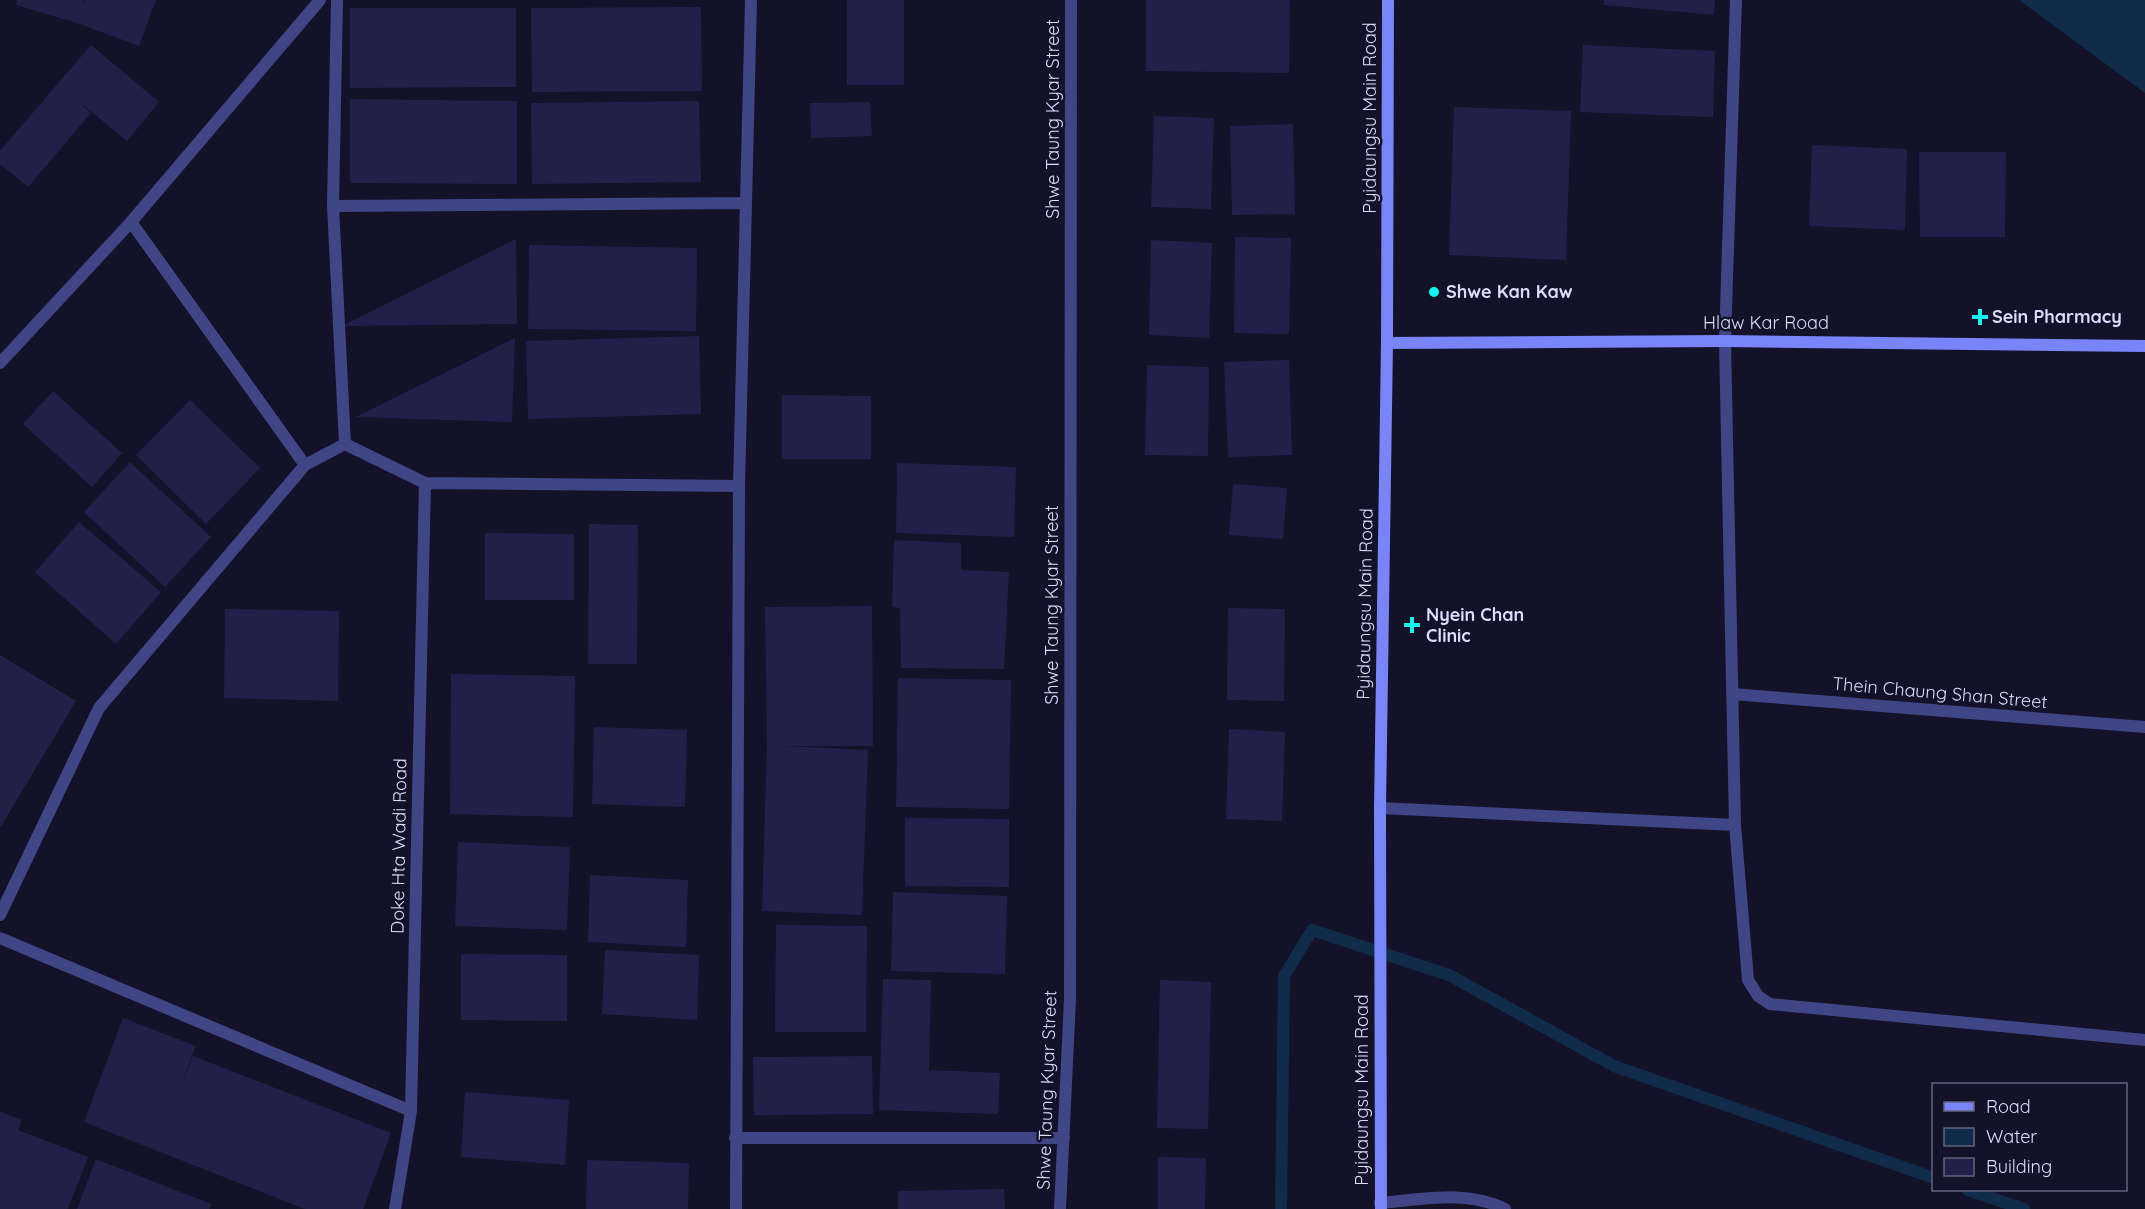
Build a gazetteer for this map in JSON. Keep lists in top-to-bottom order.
{
  "streets": {
    "main road": ["Pyidaungsu Main Road", "Hlaw Kar Road"],
    "street": ["Shwe Taung Kyar Street", "Thein Chaung Shan Street", "Doke Hta Wadi Road"]
  },
  "crossings": [
    ["Pyidaungsu Main Road", "Hlaw Kar Road"]
  ],
  "places": {
    "other": ["Shwe Kan Kaw"],
    "health": ["Sein Pharmacy", "Nyein Chan Clinic"]
  },
  "legend": ["Road", "Water", "Building"]
}
